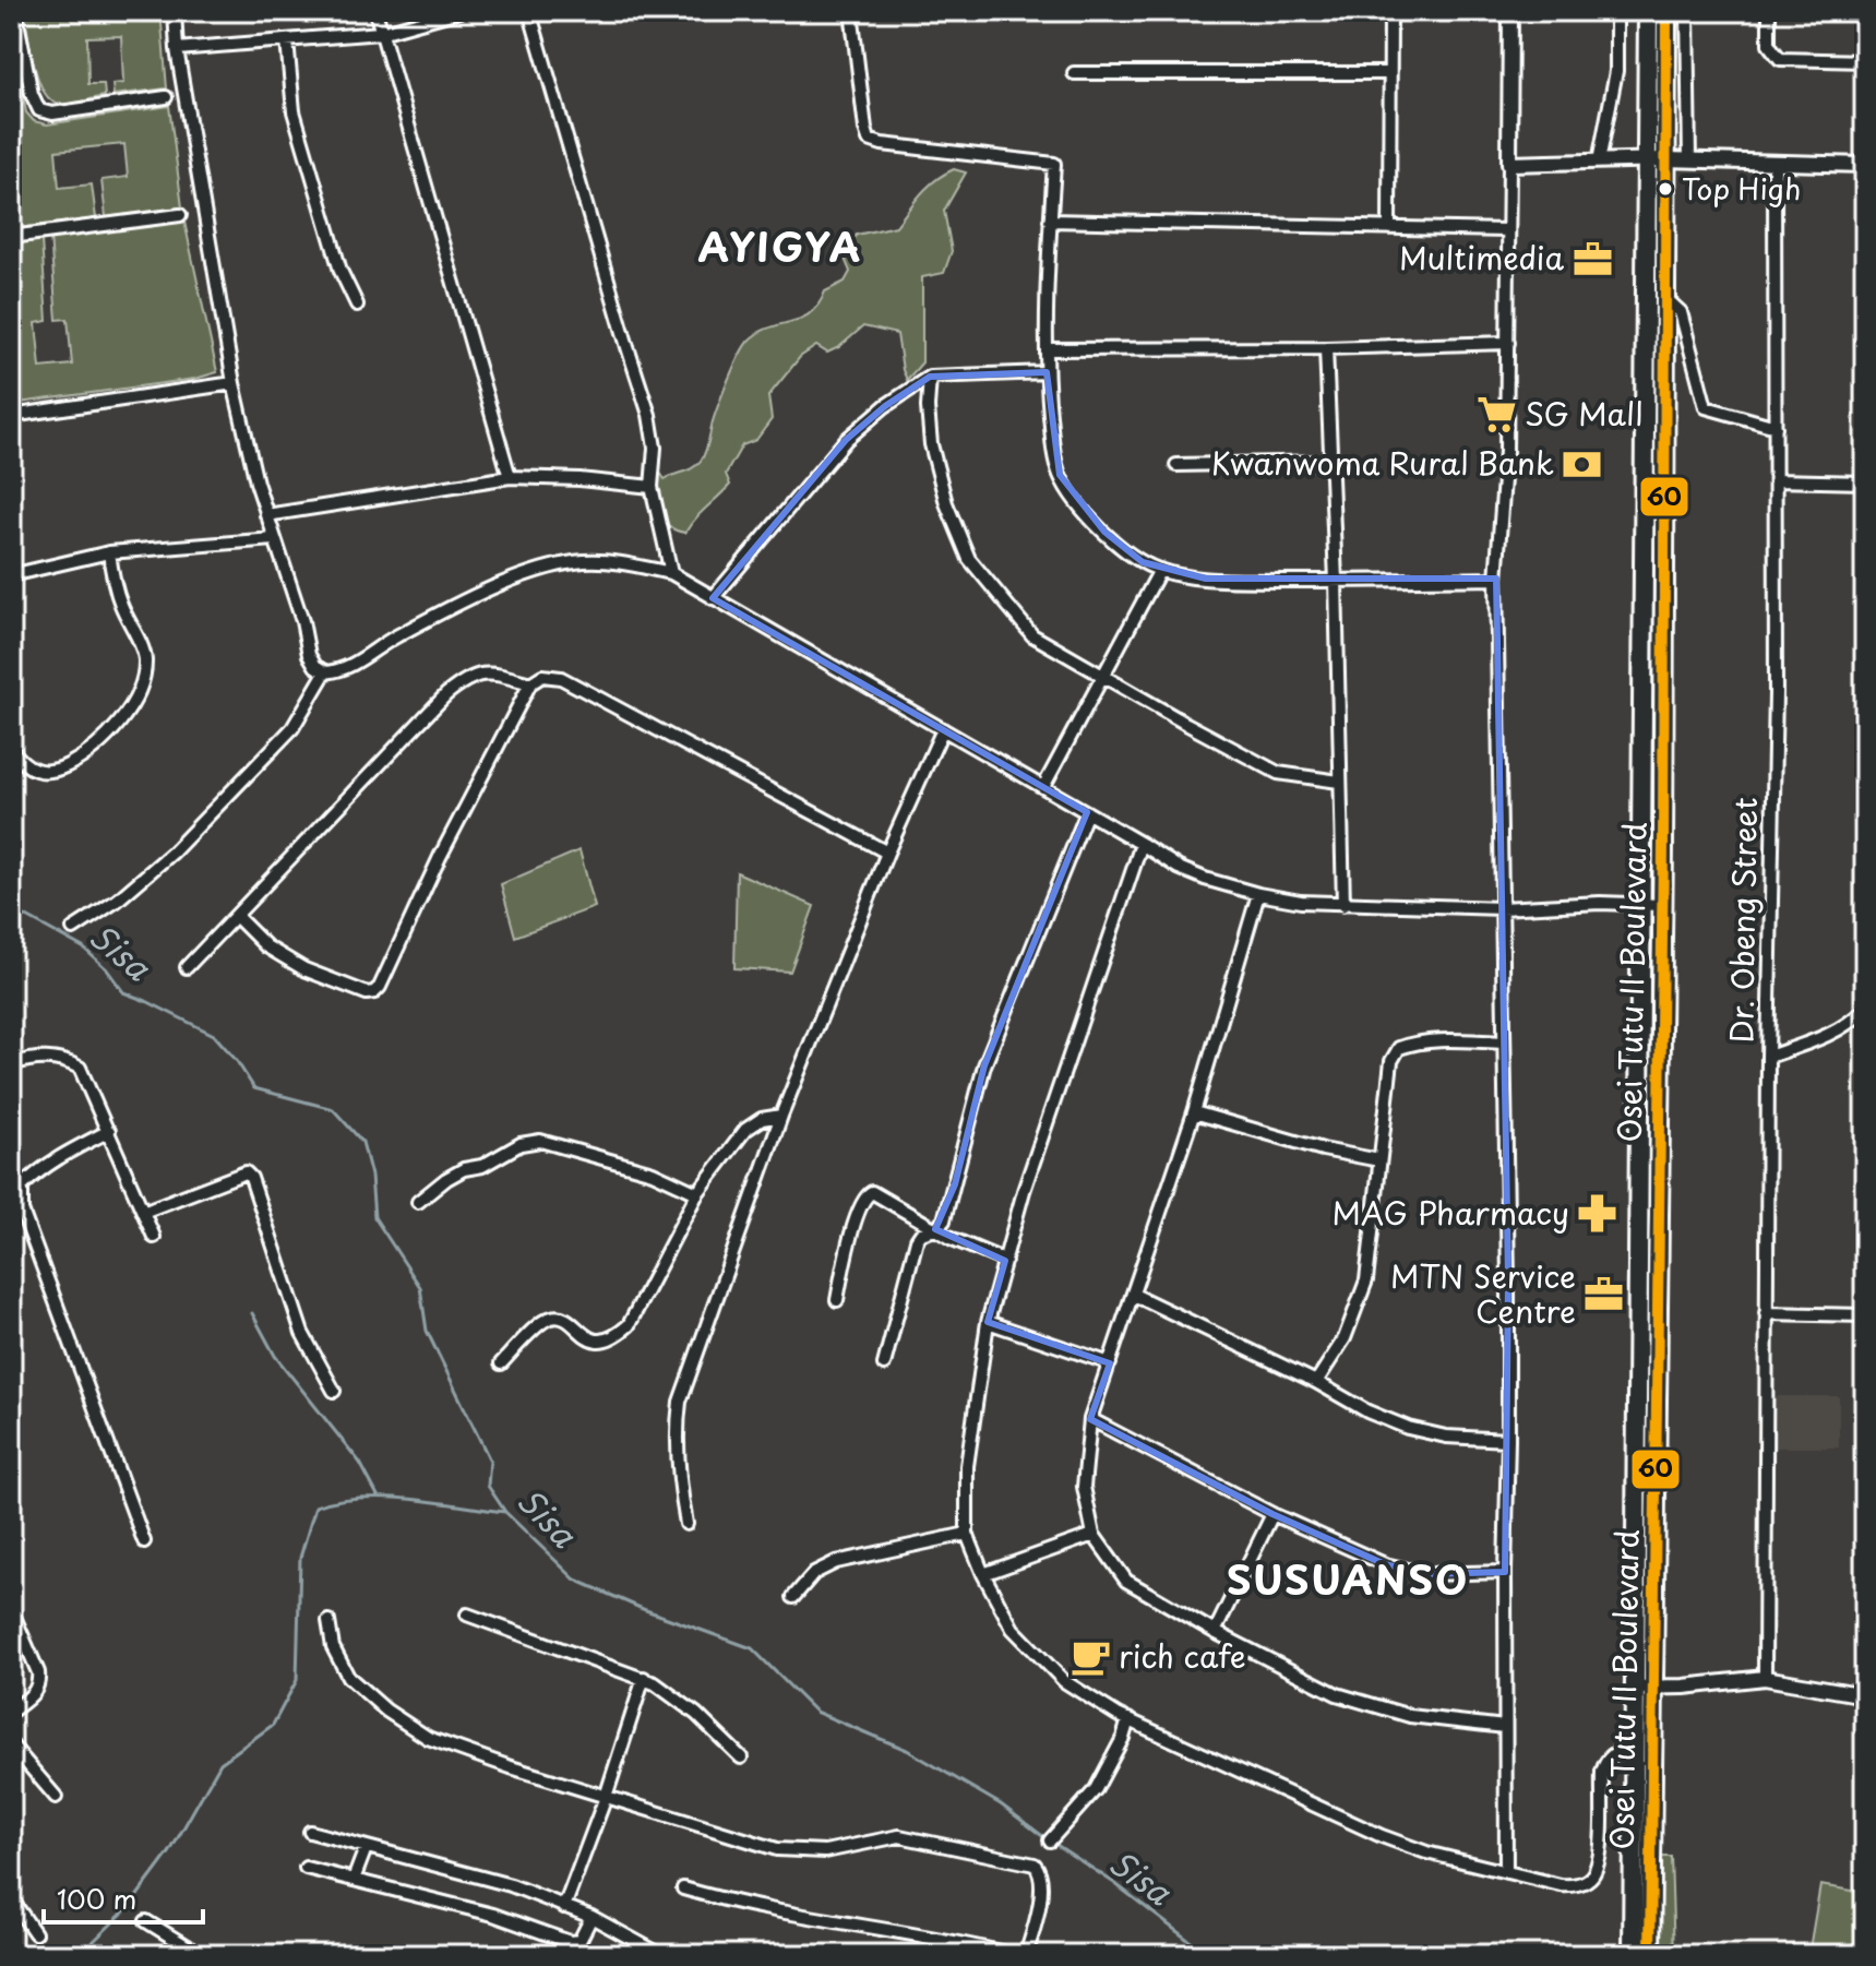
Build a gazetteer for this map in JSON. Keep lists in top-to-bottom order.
{
  "streets": {
    "highway": ["Osei Tutu II Boulevard"],
    "street": ["Dr. Obeng Street"]
  },
  "districts": ["AYIGYA", "SUSUANSO"],
  "water": ["Sisa"],
  "places": {
    "other": ["Top High"],
    "office": ["Multimedia", "MTN Service Centre"],
    "supermarket": ["SG Mall"],
    "bank": ["Kwanwoma Rural Bank"],
    "pharmacy": ["MAG Pharmacy"],
    "cafe": ["rich cafe"]
  },
  "lines": ["transit line 60"],
  "scale_bar": "100 m"
}
